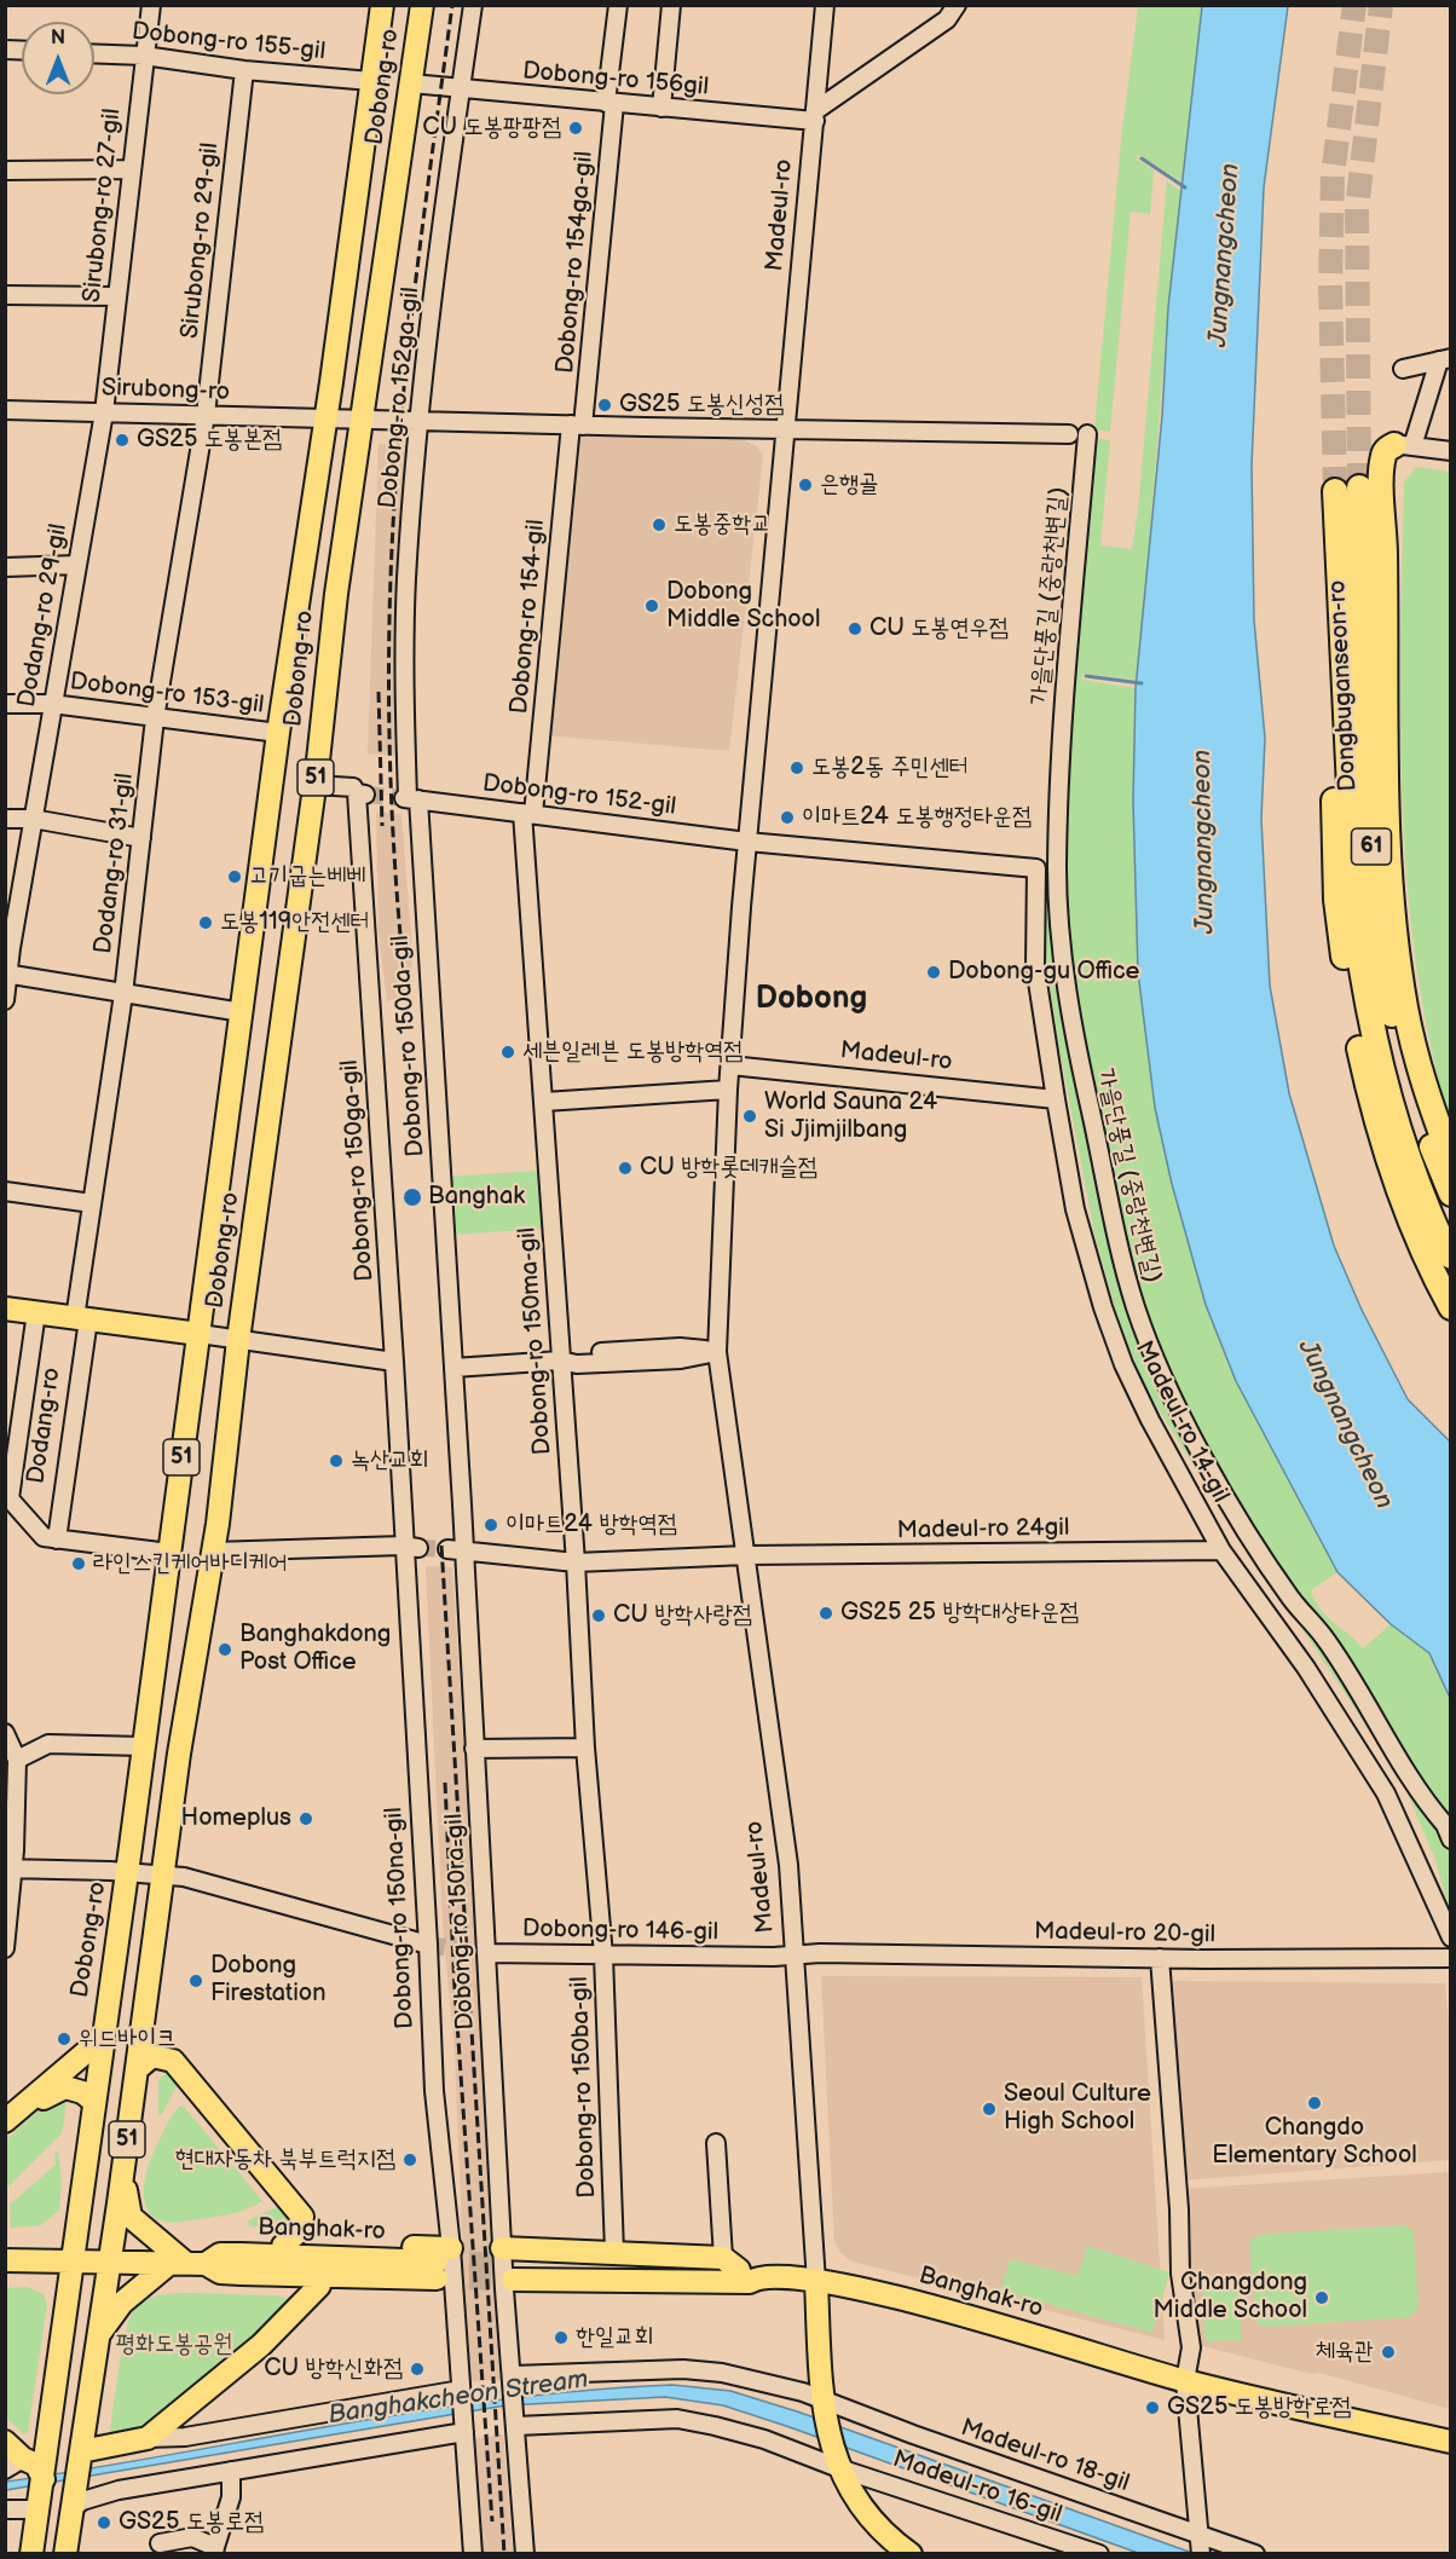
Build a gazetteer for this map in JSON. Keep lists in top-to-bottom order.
{
  "streets": {
    "highway": ["Dongbuganseon-ro", "61"],
    "main road": [
      "Dobong-ro",
      "Madeul-ro",
      "51",
      "Banghak-ro"
    ],
    "street": [
      "Dobong-ro 155-gil",
      "Dobong-ro 156gil",
      "Sirubong-ro 27-gil",
      "Sirubong-ro 29-gil",
      "Dobong-ro 154ga-gil",
      "Sirubong-ro",
      "Dobong-ro 152ga-gil",
      "가을단풍길 (중랑천변길)",
      "Dodang-ro 29-gil",
      "Dobong-ro 154-gil",
      "Dobong-ro 153-gil",
      "Dobong-ro 152-gil",
      "Dodang-ro 31-gil",
      "Dobong-ro 150da-gil",
      "Dobong-ro 150ga-gil",
      "Dobong-ro 150ma-gil",
      "Madeul-ro 14-gil",
      "Dodang-ro",
      "Madeul-ro 24gil",
      "Dobong-ro 150na-gil",
      "Dobong-ro 150ra-gil",
      "Dobong-ro 146-gil",
      "Madeul-ro 20-gil",
      "Dobong-ro 150ba-gil",
      "Madeul-ro 18-gil",
      "Madeul-ro 16-gil"
    ]
  },
  "crossings": [
    ["Dobong-ro 155-gil", "Dobong-ro"],
    ["Dobong-ro 155-gil", "Sirubong-ro 27-gil"],
    ["Dobong-ro 155-gil", "Sirubong-ro 29-gil"],
    ["Dobong-ro 156gil", "Dobong-ro"],
    ["Dobong-ro 156gil", "Madeul-ro"],
    ["Dobong-ro 156gil", "Dobong-ro 154ga-gil"],
    ["Dobong-ro 156gil", "Dobong-ro 152ga-gil"],
    ["Dobong-ro", "Sirubong-ro"],
    ["Dobong-ro", "Dobong-ro 153-gil"],
    ["Dobong-ro", "Dobong-ro 150ga-gil"],
    ["Dobong-ro", "Banghak-ro"],
    ["Sirubong-ro 27-gil", "Sirubong-ro"],
    ["Sirubong-ro 27-gil", "Dodang-ro 29-gil"],
    ["Madeul-ro", "Dobong-ro 152-gil"],
    ["Madeul-ro", "Madeul-ro 14-gil"],
    ["Madeul-ro", "Madeul-ro 24gil"],
    ["Madeul-ro", "Dobong-ro 146-gil"],
    ["Madeul-ro", "Madeul-ro 20-gil"],
    ["Madeul-ro", "Banghak-ro"],
    ["Madeul-ro", "Madeul-ro 18-gil"],
    ["Madeul-ro", "Madeul-ro 16-gil"],
    ["Sirubong-ro 29-gil", "Sirubong-ro"],
    ["Sirubong-ro 29-gil", "Dodang-ro 31-gil"],
    ["Dobong-ro 154ga-gil", "Dobong-ro 154-gil"],
    ["Sirubong-ro", "Dodang-ro 29-gil"],
    ["Sirubong-ro", "Dodang-ro 31-gil"],
    ["Dobong-ro 152ga-gil", "Dobong-ro 152-gil"],
    ["Dobong-ro 152ga-gil", "Dobong-ro 150da-gil"],
    ["Dodang-ro 29-gil", "Dobong-ro 153-gil"],
    ["Dobong-ro 154-gil", "Dobong-ro 152-gil"],
    ["Dobong-ro 154-gil", "Dobong-ro 150ma-gil"],
    ["Dobong-ro 153-gil", "Dodang-ro 31-gil"],
    ["Dobong-ro 152-gil", "Dobong-ro 150da-gil"],
    ["Dobong-ro 152-gil", "Dobong-ro 150ma-gil"],
    ["Dobong-ro 152-gil", "Madeul-ro 14-gil"],
    ["Dodang-ro 31-gil", "Dodang-ro"],
    ["Dobong-ro 150da-gil", "Madeul-ro 24gil"],
    ["Dobong-ro 150da-gil", "Dobong-ro 150ra-gil"],
    ["Dobong-ro 150ga-gil", "Dobong-ro 150na-gil"],
    ["Dobong-ro 150ma-gil", "Madeul-ro 24gil"],
    ["Dobong-ro 150ma-gil", "Dobong-ro 150ba-gil"],
    ["Madeul-ro 14-gil", "Madeul-ro 24gil"],
    ["Madeul-ro 24gil", "Dobong-ro 150ra-gil"],
    ["Madeul-ro 24gil", "Dobong-ro 150ba-gil"],
    ["Dobong-ro 150na-gil", "Banghak-ro"],
    ["Dobong-ro 150ra-gil", "Dobong-ro 146-gil"],
    ["Dobong-ro 150ra-gil", "Banghak-ro"],
    ["Dobong-ro 146-gil", "Madeul-ro 20-gil"],
    ["Dobong-ro 146-gil", "Dobong-ro 150ba-gil"]
  ],
  "districts": ["Dobong"],
  "water": ["Jungnangcheon", "Banghakcheon Stream"],
  "parks": ["평화도봉공원"],
  "places": [
    "CU 도봉팡팡점",
    "GS25 도봉신성점",
    "GS25 도봉본점",
    "은행골",
    "도봉중학교",
    "Dobong Middle School",
    "CU 도봉연우점",
    "도봉2동 주민센터",
    "이마트24 도봉행정타운점",
    "고기굽는베베",
    "도봉119안전센터",
    "Dobong-gu Office",
    "세븐일레븐 도봉방학역점",
    "World Sauna 24 Si Jjimjilbang",
    "CU 방학롯데캐슬점",
    "Banghak",
    "녹산교회",
    "이마트24 방학역점",
    "라인스킨케어바디케어",
    "GS25 25 방학대상타운점",
    "CU 방학사랑점",
    "Banghakdong Post Office",
    "Homeplus",
    "Dobong Firestation",
    "위드바이크",
    "Changdo Elementary School",
    "Seoul Culture High School",
    "현대자동차 북부트럭지점",
    "Changdong Middle School",
    "한일교회",
    "체육관",
    "CU 방학신화점",
    "GS25 도봉방학로점",
    "GS25 도봉로점"
  ],
  "north": "top"
}
